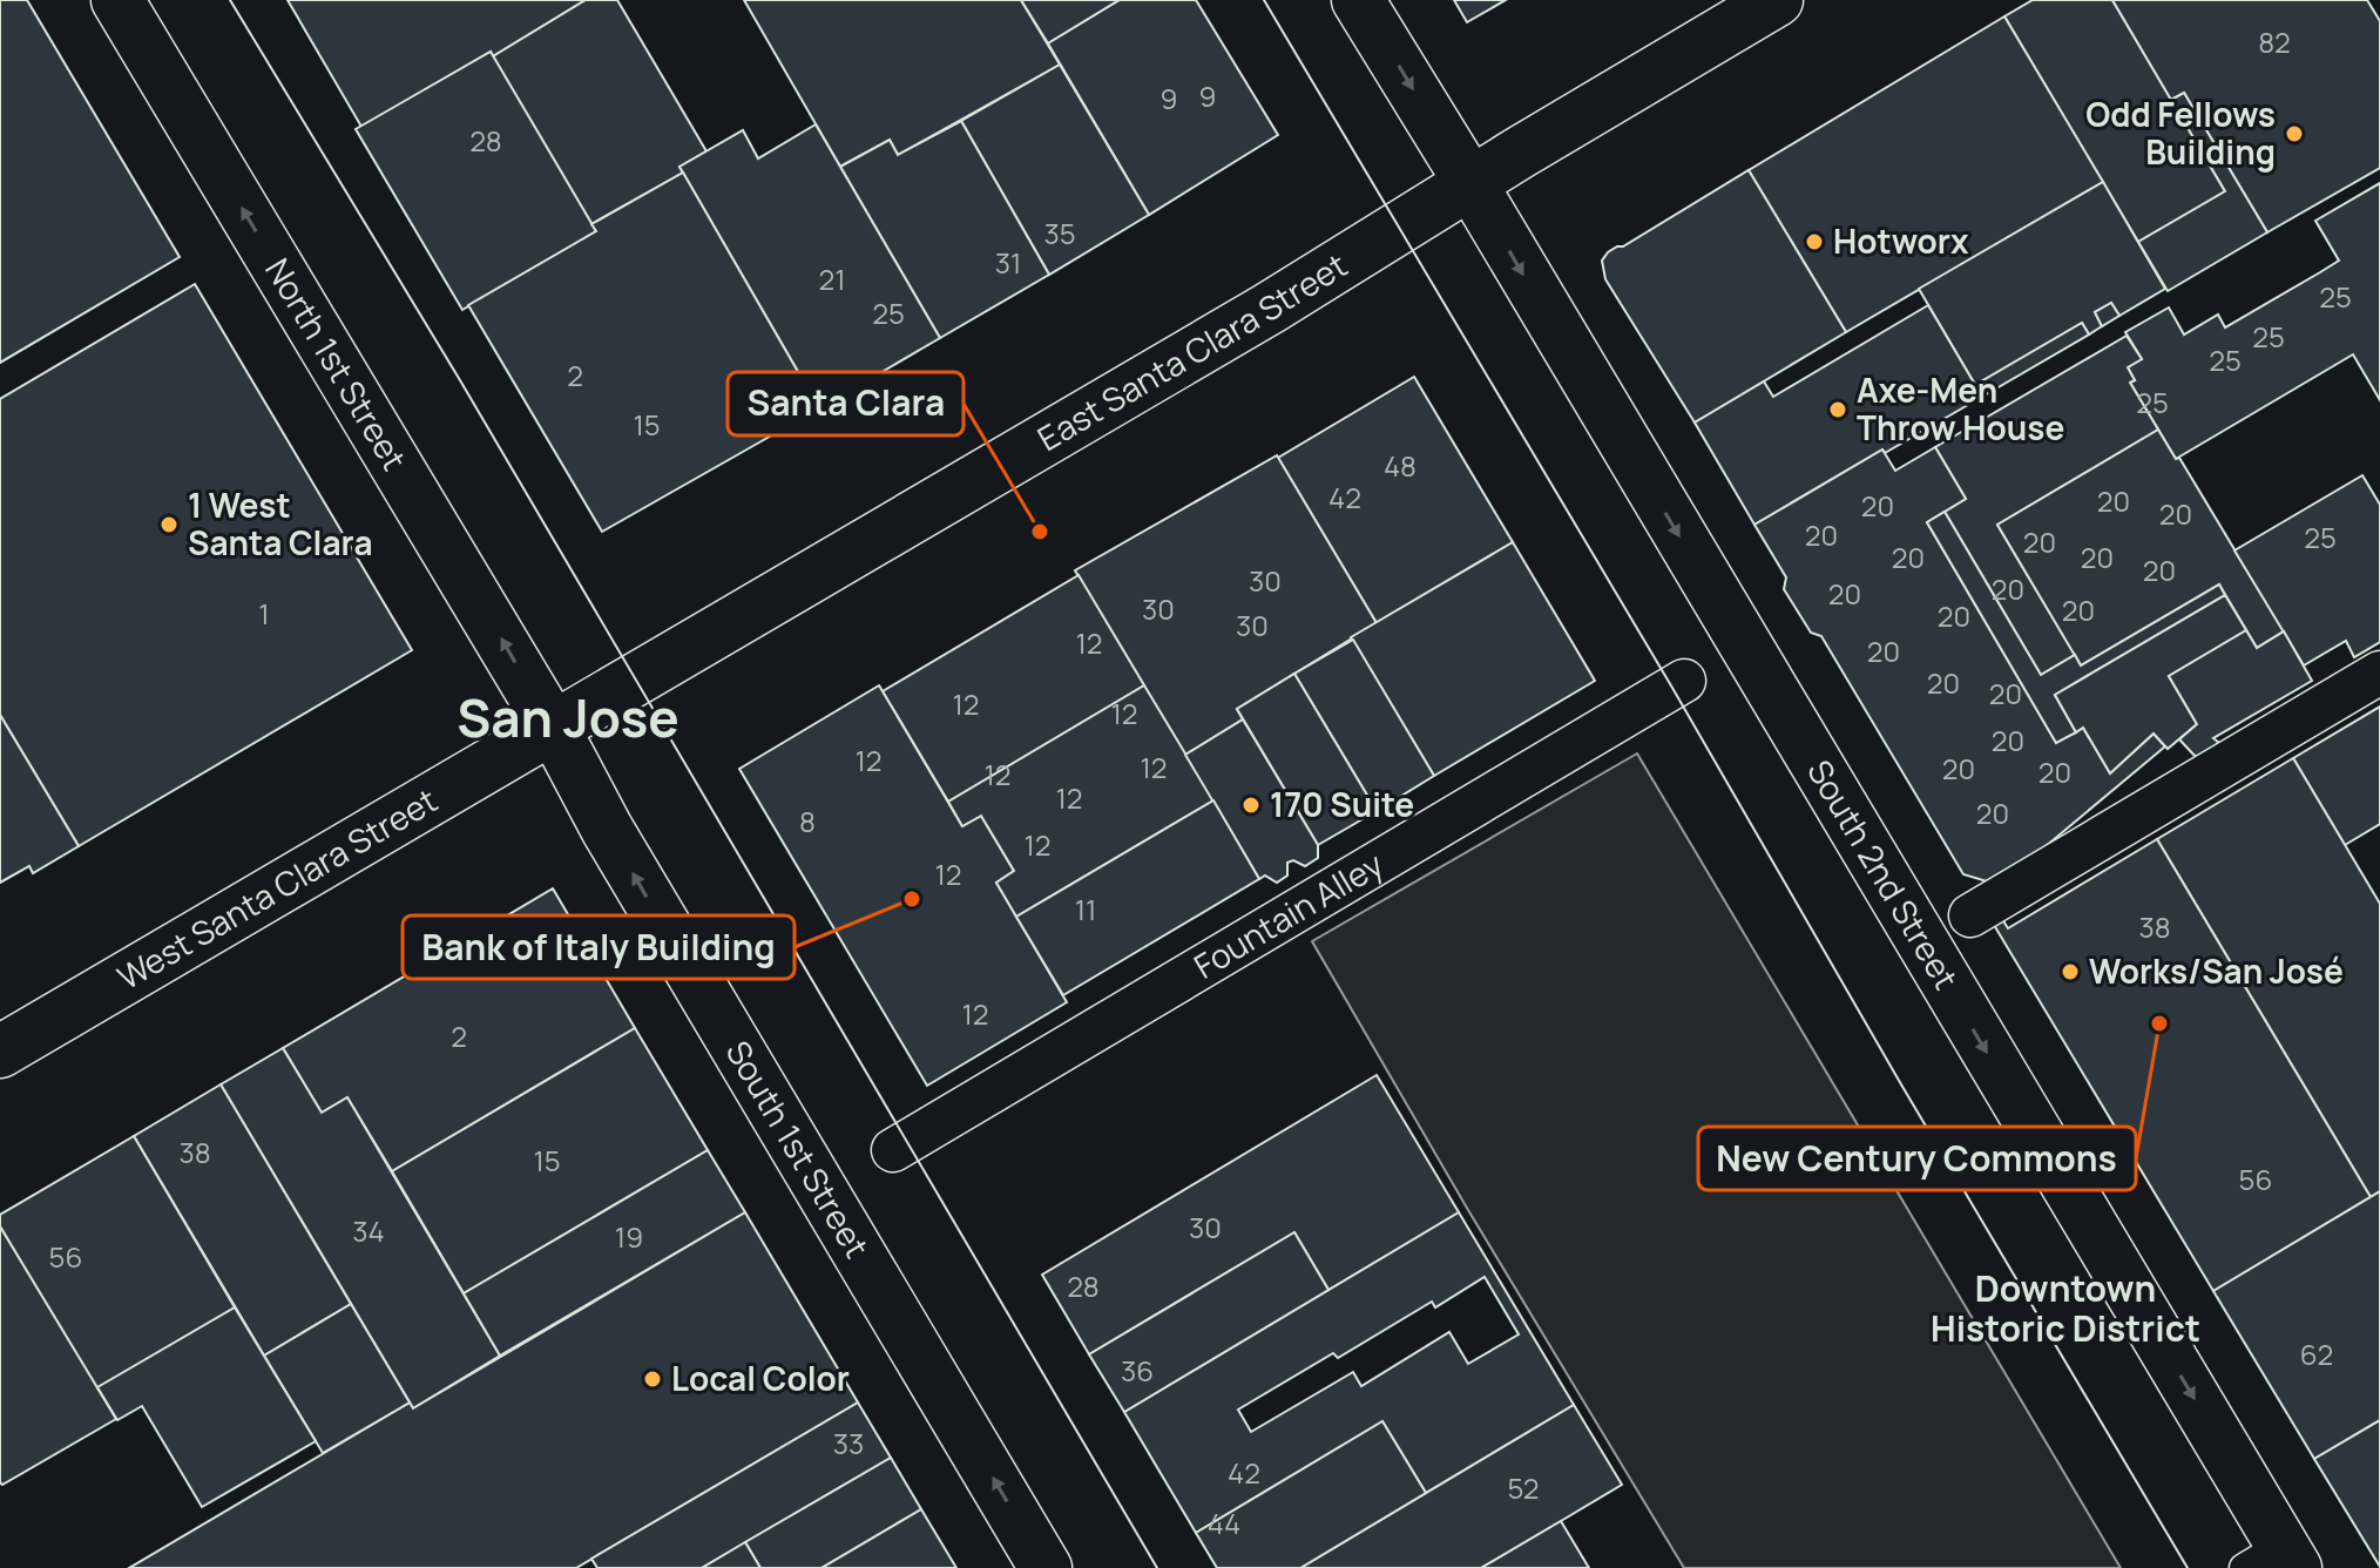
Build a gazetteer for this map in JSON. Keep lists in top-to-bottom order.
{
  "streets": {
    "street": [
      "East Santa Clara Street",
      "North 1st Street",
      "South 2nd Street",
      "West Santa Clara Street",
      "Fountain Alley",
      "South 1st Street"
    ]
  },
  "crossings": [
    ["East Santa Clara Street", "North 1st Street"],
    ["East Santa Clara Street", "South 2nd Street"],
    ["East Santa Clara Street", "West Santa Clara Street"],
    ["East Santa Clara Street", "South 1st Street"],
    ["North 1st Street", "West Santa Clara Street"],
    ["North 1st Street", "South 1st Street"],
    ["West Santa Clara Street", "South 1st Street"]
  ],
  "one_way": ["North 1st Street", "South 2nd Street", "South 1st Street"],
  "districts": ["San Jose", "Downtown Historic District"],
  "places": [
    "Odd Fellows Building",
    "Hotworx",
    "Axe-Men Throw House",
    "1 West Santa Clara",
    "Santa Clara",
    "170 Suite",
    "Bank of Italy Building",
    "Works/San José",
    "New Century Commons",
    "Local Color"
  ],
  "house_numbers": [
    "82",
    "9",
    "9",
    "28",
    "35",
    "31",
    "21",
    "25",
    "25",
    "25",
    "25",
    "2",
    "25",
    "15",
    "48",
    "42",
    "20",
    "20",
    "20",
    "20",
    "25",
    "20",
    "20",
    "20",
    "20",
    "30",
    "20",
    "20",
    "30",
    "20",
    "1",
    "20",
    "30",
    "12",
    "20",
    "20",
    "20",
    "12",
    "12",
    "20",
    "12",
    "12",
    "20",
    "20",
    "12",
    "12",
    "20",
    "8",
    "12",
    "12",
    "11",
    "38",
    "12",
    "2",
    "38",
    "15",
    "56",
    "30",
    "34",
    "19",
    "56",
    "28",
    "62",
    "36",
    "33",
    "42",
    "52",
    "44"
  ]
}
